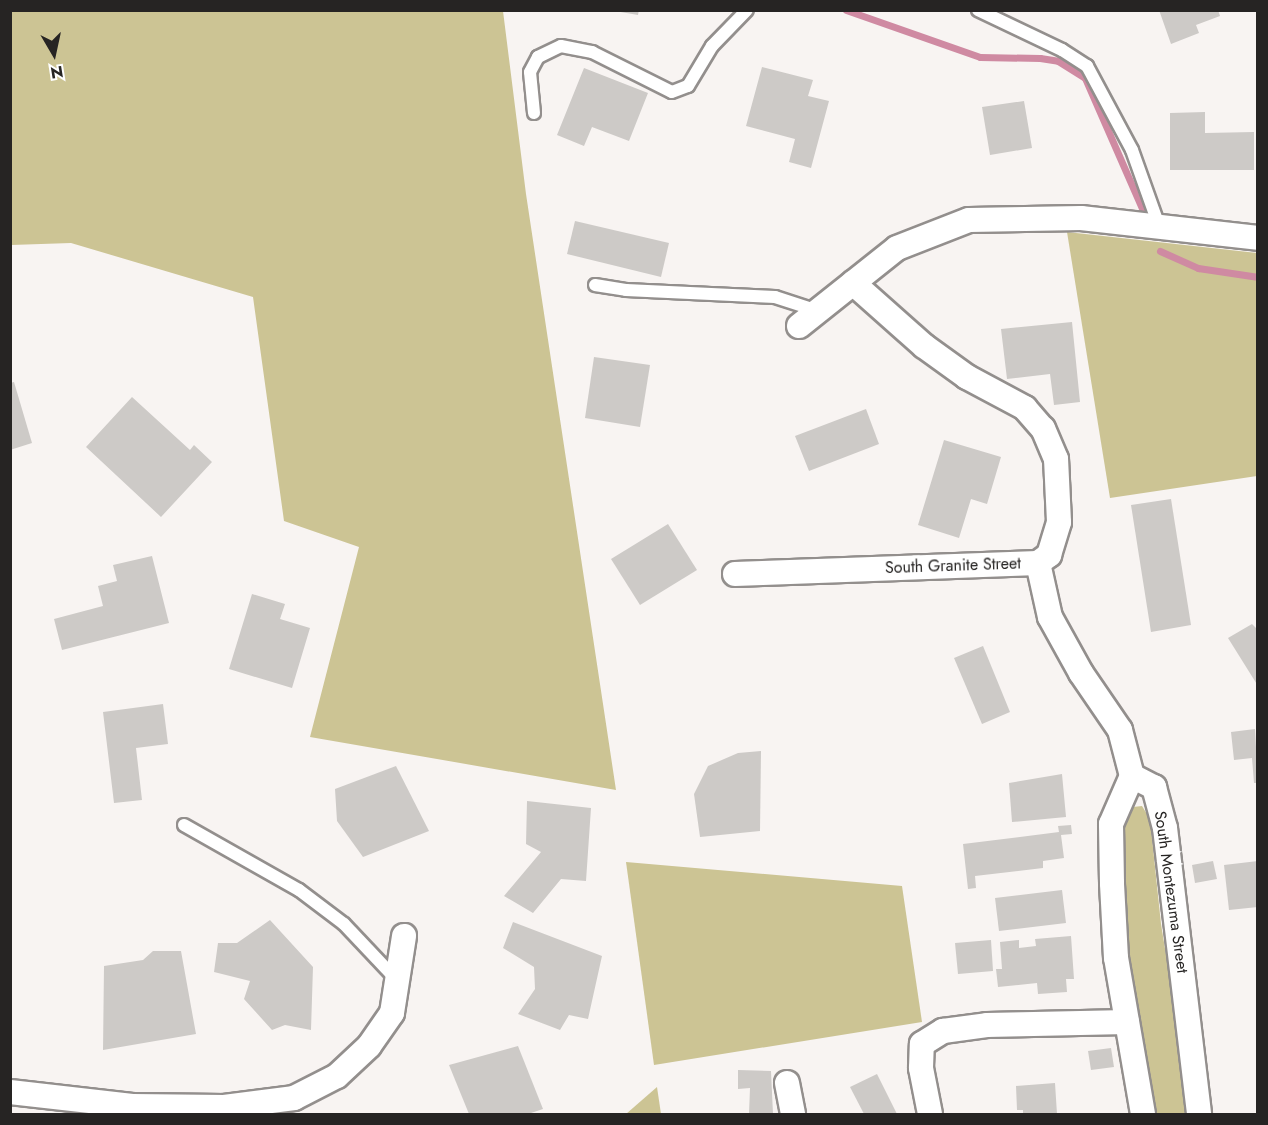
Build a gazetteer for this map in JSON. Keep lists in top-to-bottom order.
{
  "streets": {
    "street": ["South Granite Street", "South Montezuma Street"]
  },
  "north": "bottom"
}
